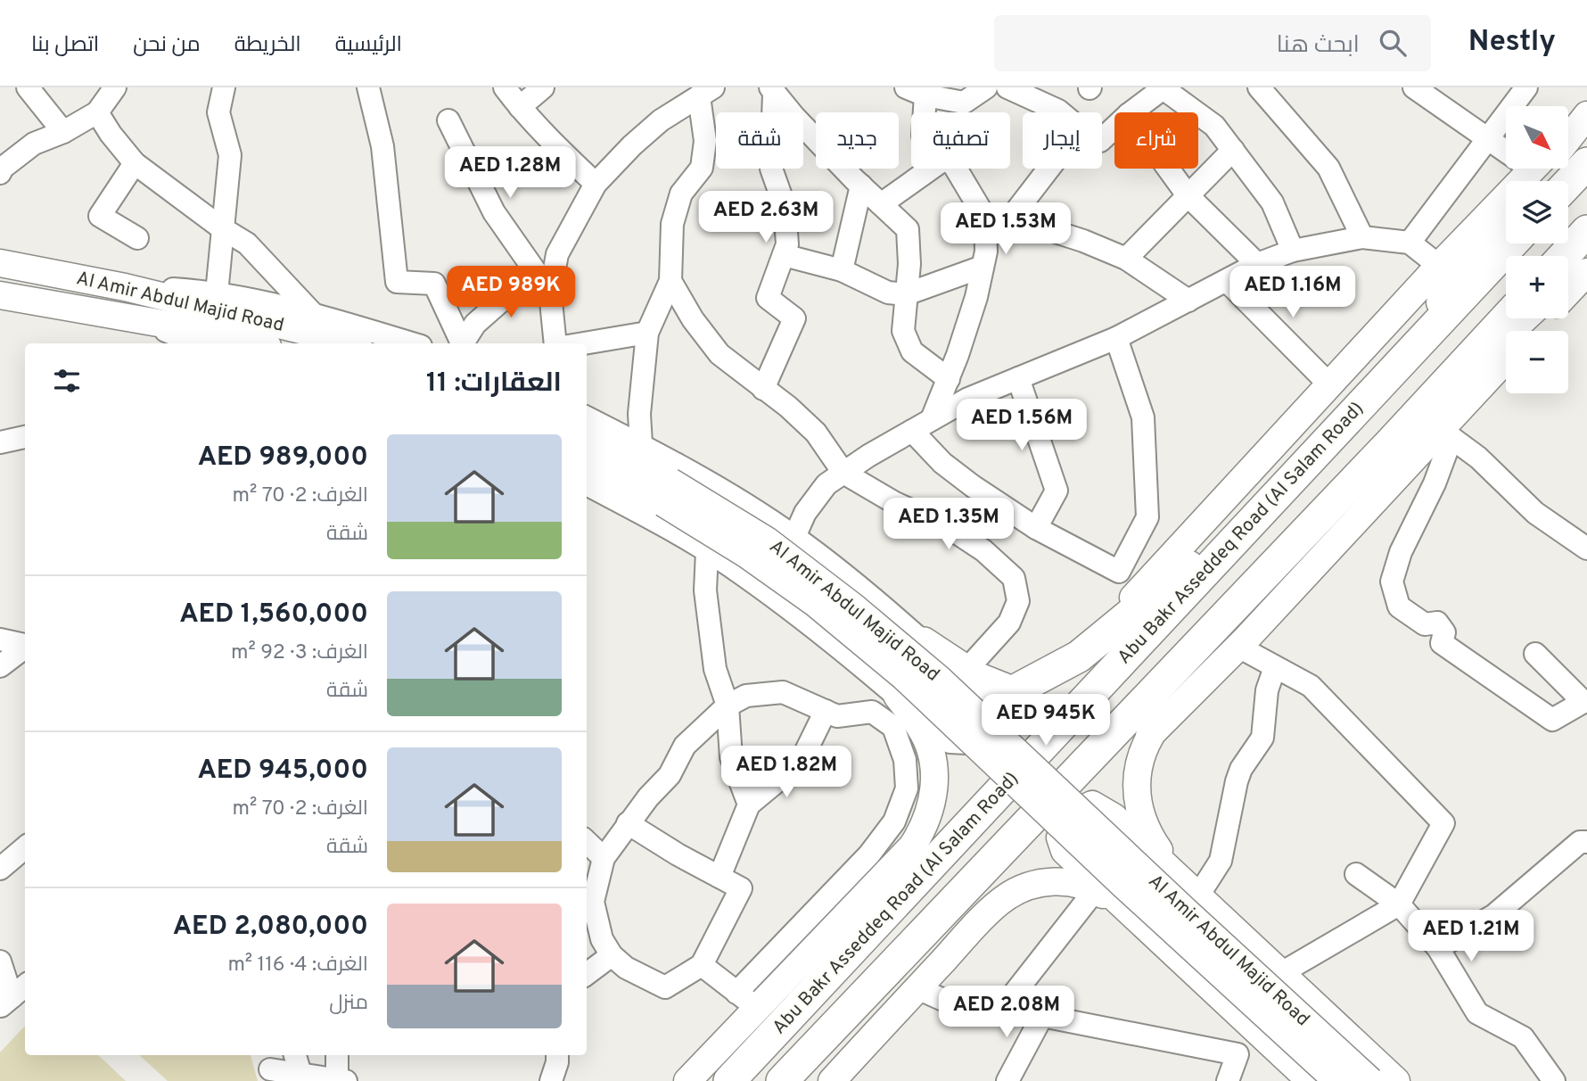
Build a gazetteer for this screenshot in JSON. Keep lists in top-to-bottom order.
{
  "streets": {
    "highway": ["Abu Bakr Asseddeq Road (Al Salam Road)"],
    "main road": ["Al Amir Abdul Majid Road"]
  },
  "north": "bottom right",
  "page": {
    "header": "Nestly",
    "search": "ابحث هنا",
    "nav": [
      "الرئيسية",
      "الخريطة",
      "من نحن",
      "اتصل بنا"
    ],
    "map_buttons": ["+", "−"],
    "chip": [
      "شراء",
      "إيجار",
      "تصفية",
      "جديد",
      "شقة"
    ],
    "price": [
      "AED 1.28M",
      "AED 2.63M",
      "AED 1.53M",
      "AED 989K",
      "AED 1.16M",
      "AED 1.56M",
      "AED 1.35M",
      "AED 945K",
      "AED 1.82M",
      "AED 1.21M",
      "AED 2.08M"
    ],
    "heading": "العقارات: 11",
    "list": [
      {
        "name": "AED 989,000",
        "note": "الغرف: 2 · 70 m² · شقة"
      },
      {
        "name": "AED 1,560,000",
        "note": "الغرف: 3 · 92 m² · شقة"
      },
      {
        "name": "AED 945,000",
        "note": "الغرف: 2 · 70 m² · شقة"
      },
      {
        "name": "AED 2,080,000",
        "note": "الغرف: 4 · 116 m² · منزل"
      }
    ]
  }
}
